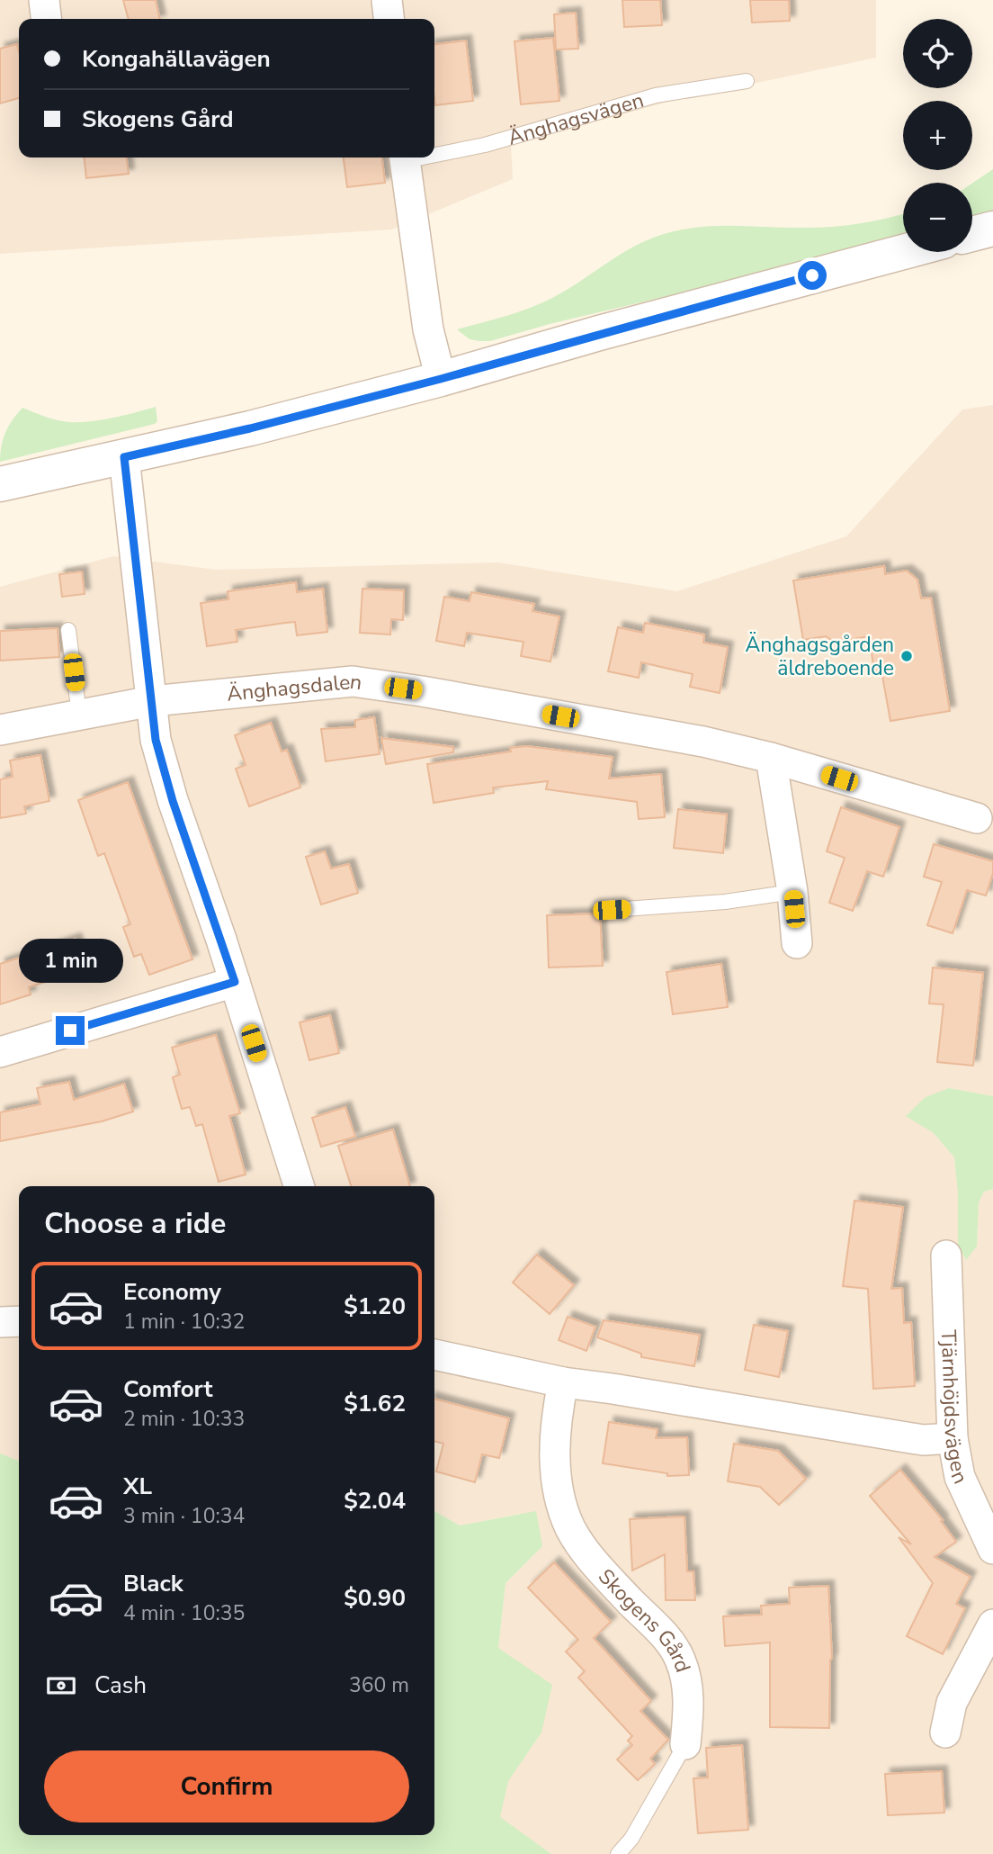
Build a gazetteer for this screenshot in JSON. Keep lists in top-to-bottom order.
{
  "streets": {
    "street": [
      "Änghagsvägen",
      "Änghagsdalen",
      "Tjärnhöjdsvägen",
      "Skogens Gård"
    ]
  },
  "places": ["Änghagsgården äldreboende"],
  "page": {
    "map_buttons": ["+", "−"],
    "banner": ["Kongahällavägen", "Skogens Gård"],
    "bubble": "1 min",
    "heading": "Choose a ride",
    "list": [
      {
        "name": "Economy",
        "note": "1 min · 10:32",
        "value": "$1.20"
      },
      {
        "name": "Comfort",
        "note": "2 min · 10:33",
        "value": "$1.62"
      },
      {
        "name": "XL",
        "note": "3 min · 10:34",
        "value": "$2.04"
      },
      {
        "name": "Black",
        "note": "4 min · 10:35",
        "value": "$0.90"
      }
    ],
    "pay": ["Cash", "360 m"],
    "buttons": "Confirm"
  }
}
